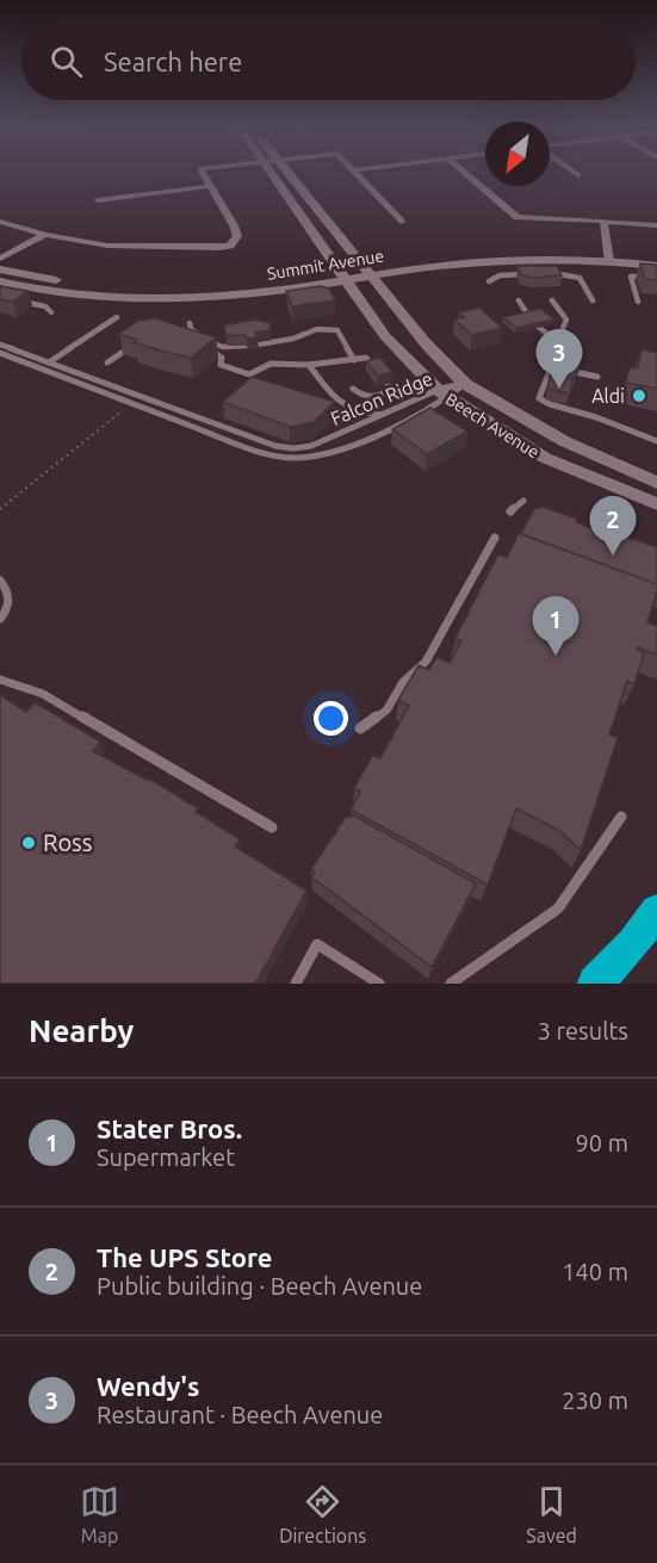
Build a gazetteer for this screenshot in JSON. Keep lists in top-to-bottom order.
{
  "streets": {
    "main road": ["Summit Avenue", "Beech Avenue"],
    "lane": ["Falcon Ridge"]
  },
  "crossings": [
    ["Summit Avenue", "Beech Avenue"],
    ["Falcon Ridge", "Beech Avenue"]
  ],
  "places": ["Aldi", "Ross"],
  "north": "bottom left",
  "page": {
    "search": "Search here",
    "pins": ["3", "2", "1"],
    "heading": ["Nearby", "3 results"],
    "list": [
      {
        "mark": "1",
        "name": "Stater Bros.",
        "note": "Supermarket",
        "value": "90 m"
      },
      {
        "mark": "2",
        "name": "The UPS Store",
        "note": "Public building · Beech Avenue",
        "value": "140 m"
      },
      {
        "mark": "3",
        "name": "Wendy's",
        "note": "Restaurant · Beech Avenue",
        "value": "230 m"
      }
    ],
    "nav": ["Map", "Directions", "Saved"]
  }
}
